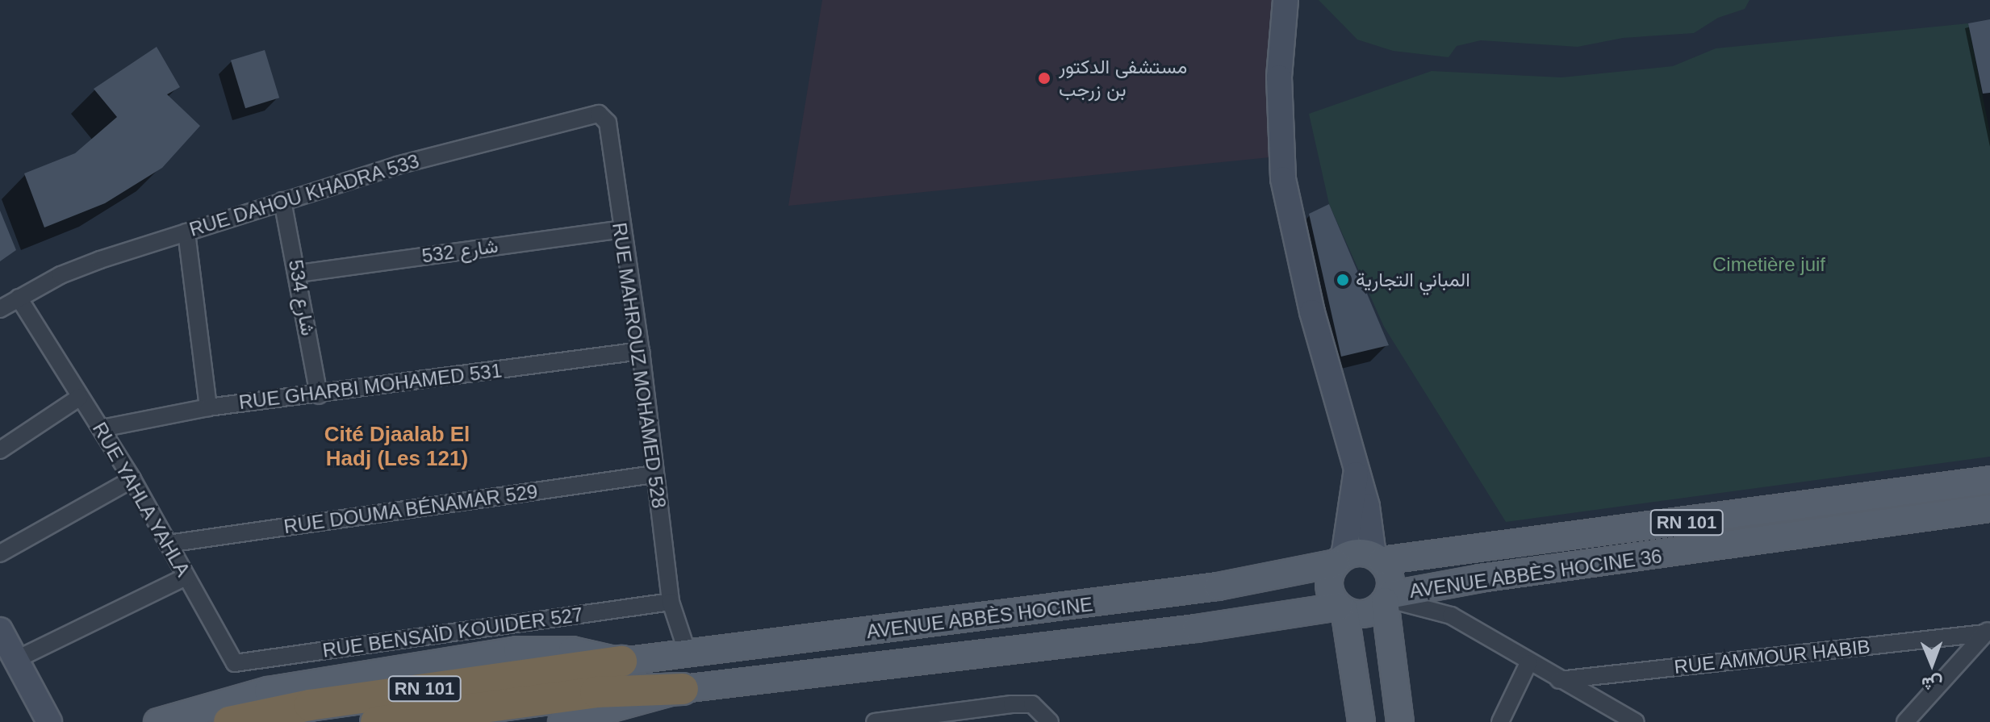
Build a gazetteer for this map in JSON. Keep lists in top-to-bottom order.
{
  "streets": {
    "highway": ["RN 101"],
    "main road": ["AVENUE ABBÈS HOCINE 36", "AVENUE ABBÈS HOCINE"],
    "street": [
      "RUE DAHOU KHADRA 533",
      "532 شارع",
      "534 شارع",
      "RUE MAHROUZ MOHAMED 528",
      "RUE GHARBI MOHAMED 531",
      "RUE YAHLA YAHLA",
      "RUE DOUMA BÉNAMAR 529",
      "RUE BENSAÏD KOUIDER 527",
      "RUE AMMOUR HABIB"
    ]
  },
  "crossings": [
    ["RUE DAHOU KHADRA 533", "534 شارع"],
    ["RUE DAHOU KHADRA 533", "RUE MAHROUZ MOHAMED 528"],
    ["RUE DAHOU KHADRA 533", "RUE YAHLA YAHLA"],
    ["532 شارع", "534 شارع"],
    ["532 شارع", "RUE MAHROUZ MOHAMED 528"],
    ["534 شارع", "RUE GHARBI MOHAMED 531"],
    ["RUE MAHROUZ MOHAMED 528", "RUE GHARBI MOHAMED 531"],
    ["RUE MAHROUZ MOHAMED 528", "RUE DOUMA BÉNAMAR 529"],
    ["RUE MAHROUZ MOHAMED 528", "AVENUE ABBÈS HOCINE"],
    ["RUE MAHROUZ MOHAMED 528", "RUE BENSAÏD KOUIDER 527"],
    ["RUE GHARBI MOHAMED 531", "RUE YAHLA YAHLA"],
    ["RUE YAHLA YAHLA", "RUE DOUMA BÉNAMAR 529"],
    ["RUE YAHLA YAHLA", "RUE BENSAÏD KOUIDER 527"],
    ["RN 101", "AVENUE ABBÈS HOCINE"],
    ["AVENUE ABBÈS HOCINE 36", "AVENUE ABBÈS HOCINE"]
  ],
  "districts": ["Cité Djaalab El Hadj (Les 121)"],
  "parks": ["Cimetière juif"],
  "places": ["مستشفى الدكتور بن زرجب", "المباني التجارية"],
  "north": "bottom"
}
